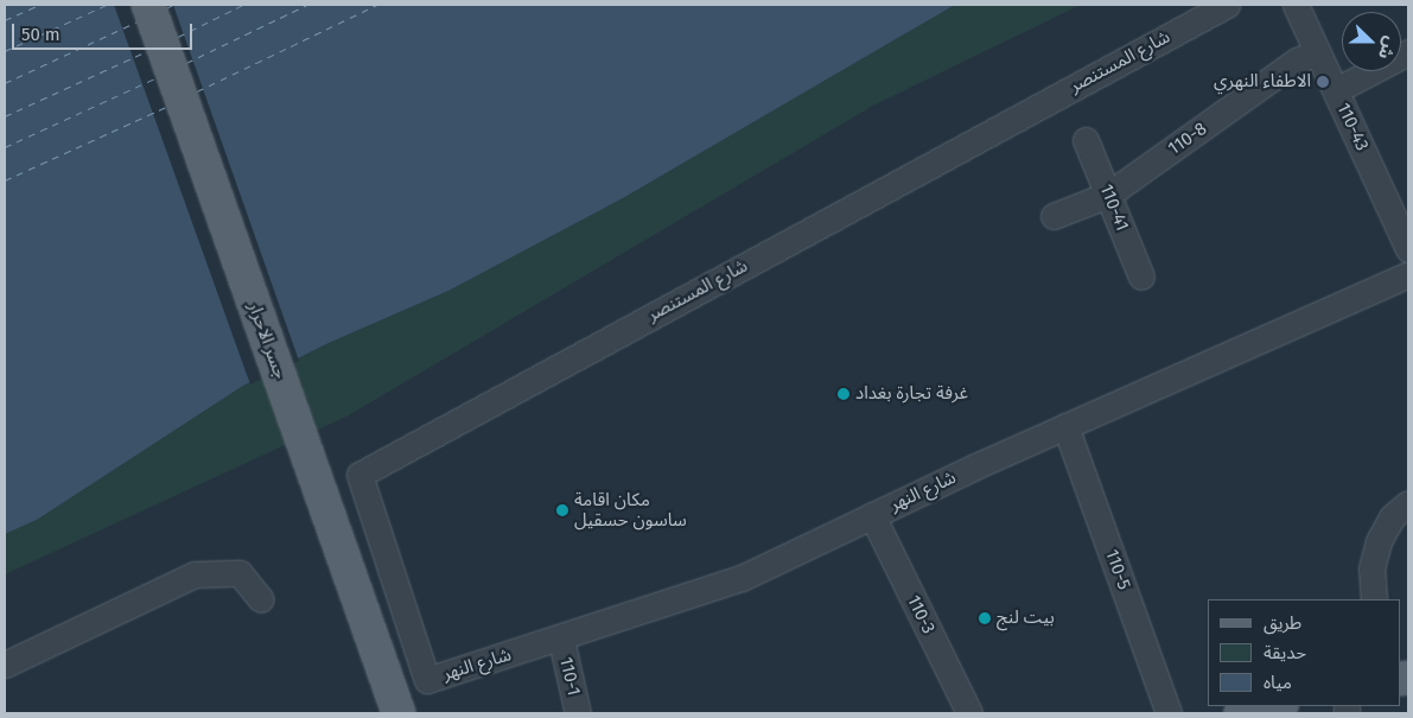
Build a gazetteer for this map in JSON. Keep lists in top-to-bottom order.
{
  "streets": {
    "main road": ["جسر الاحرار"],
    "street": [
      "شارع المستنصر",
      "110-43",
      "110-8",
      "110-41",
      "شارع النهر",
      "110-5",
      "110-3",
      "110-1"
    ]
  },
  "crossings": [
    ["شارع المستنصر", "شارع النهر"],
    ["110-43", "110-8"],
    ["110-8", "110-41"],
    ["شارع النهر", "110-5"],
    ["شارع النهر", "110-3"],
    ["شارع النهر", "110-1"]
  ],
  "places": [
    "الاطفاء النهري",
    "غرفة تجارة بغداد",
    "مكان اقامة ساسون حسقيل",
    "بيت لنج"
  ],
  "legend": ["طريق", "حديقة", "مياه"],
  "scale_bar": "50 m",
  "north": "right"
}
